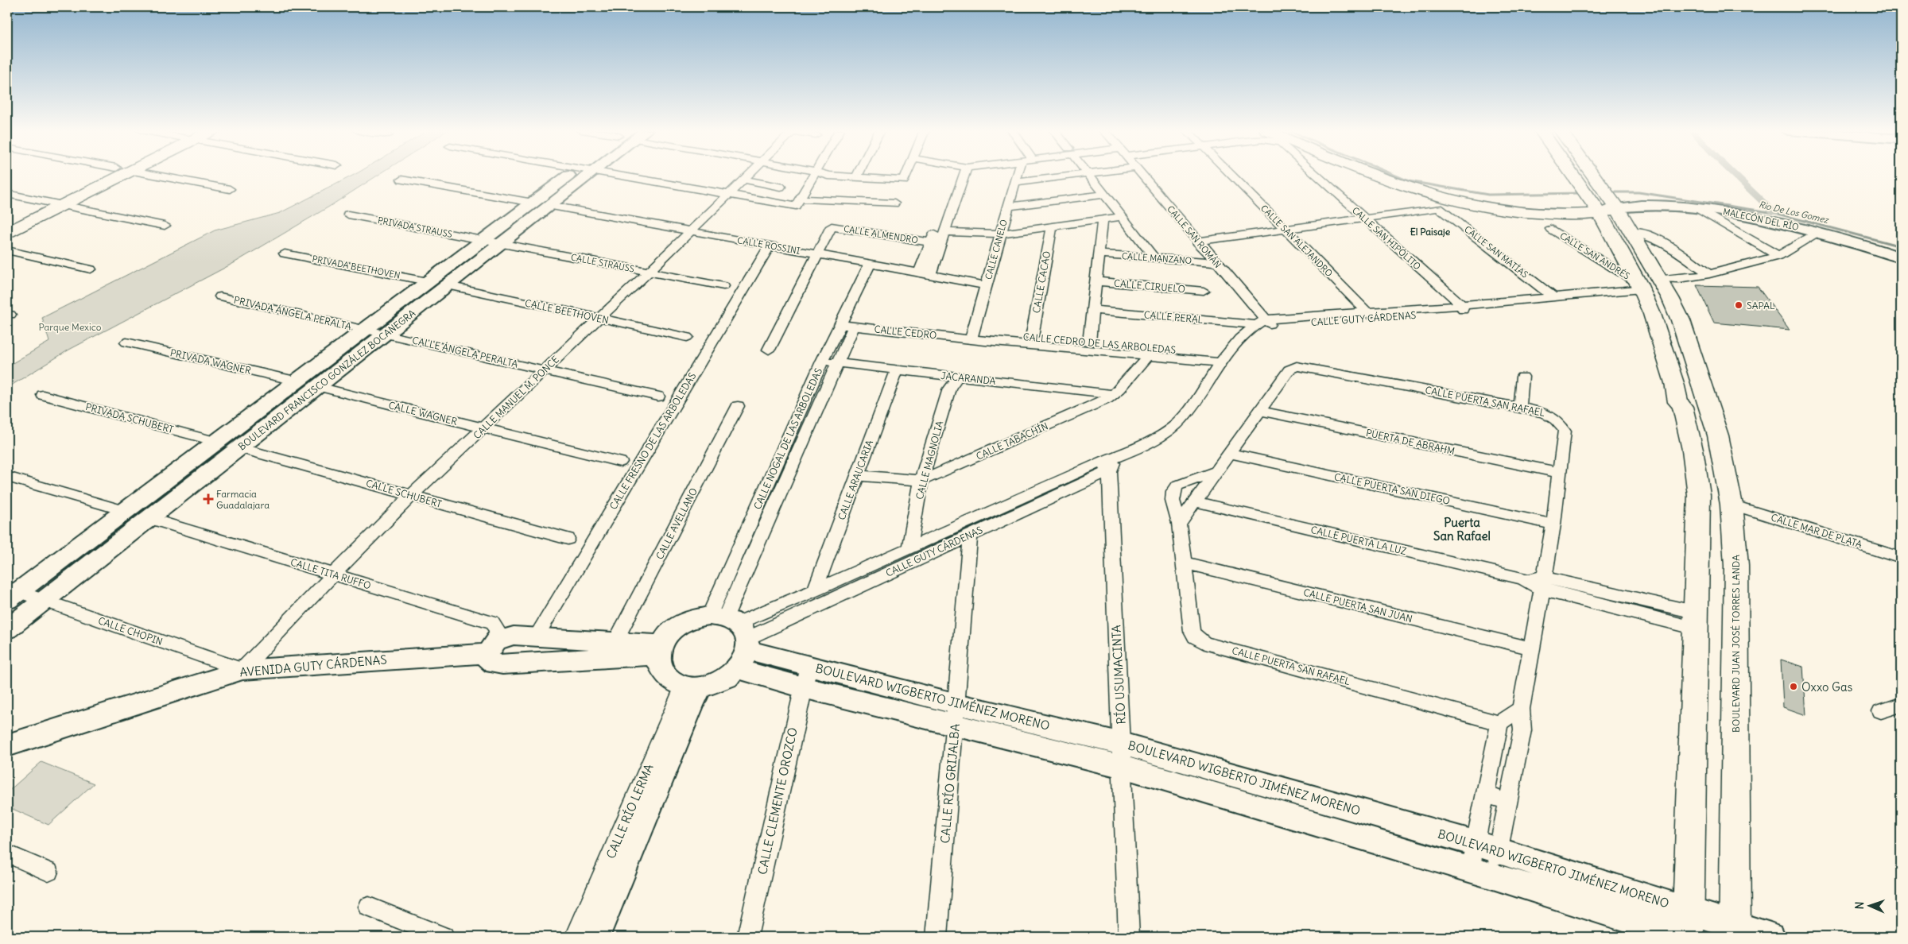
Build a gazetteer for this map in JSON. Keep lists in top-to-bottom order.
{
  "streets": {
    "main road": ["BOULEVARD JUAN JOSÉ TORRES LANDA"],
    "street": [
      "MALECÓN DEL RÍO",
      "PRIVADA STRAUSS",
      "CALLE ALMENDRO",
      "CALLE SAN ROMÁN",
      "CALLE SAN HIPÓLITO",
      "CALLE SAN ALEJANDRO",
      "CALLE ROSSINI",
      "CALLE CANELO",
      "CALLE SAN MATÍAS",
      "CALLE SAN ANDRÉS",
      "CALLE MANZANO",
      "CALLE STRAUSS",
      "PRIVADA BEETHOVEN",
      "CALLE CACAO",
      "CALLE CIRUELO",
      "CALLE BEETHOVEN",
      "PRIVADA ÁNGELA PERALTA",
      "CALLE PERAL",
      "CALLE GUTY CÁRDENAS",
      "CALLE CEDRO",
      "CALLE CEDRO DE LAS ARBOLEDAS",
      "CALLE ÁNGELA PERALTA",
      "PRIVADA WAGNER",
      "JACARANDA",
      "BOULEVARD FRANCISCO GONZÁLEZ BOCANEGRA",
      "CALLE MANUEL M. PONCE",
      "CALLE PUERTA SAN RAFAEL",
      "CALLE WAGNER",
      "PRIVADA SCHUBERT",
      "CALLE NOGAL DE LAS ARBOLEDAS",
      "CALLE FRESNO DE LAS ARBOLEDAS",
      "CALLE TABACHÍN",
      "PUERTA DE ABRAHM",
      "CALLE MAGNOLIA",
      "CALLE ARAUCARIA",
      "CALLE PUERTA SAN DIEGO",
      "CALLE SCHUBERT",
      "CALLE AVELLANO",
      "CALLE MAR DE PLATA",
      "CALLE PUERTA LA LUZ",
      "CALLE TITA RUFFO",
      "CALLE PUERTA SAN JUAN",
      "CALLE CHOPIN",
      "AVENIDA GUTY CÁRDENAS",
      "RÍO USUMACINTA",
      "BOULEVARD WIGBERTO JIMÉNEZ MORENO",
      "CALLE RÍO GRIJALBA",
      "CALLE CLEMENTE OROZCO",
      "CALLE RÍO LERMA"
    ]
  },
  "crossings": [
    ["MALECÓN DEL RÍO", "CALLE GUTY CÁRDENAS"],
    ["MALECÓN DEL RÍO", "BOULEVARD JUAN JOSÉ TORRES LANDA"],
    ["PRIVADA STRAUSS", "CALLE STRAUSS"],
    ["PRIVADA STRAUSS", "BOULEVARD FRANCISCO GONZÁLEZ BOCANEGRA"],
    ["CALLE ALMENDRO", "CALLE ROSSINI"],
    ["CALLE SAN ROMÁN", "CALLE MANZANO"],
    ["CALLE SAN ROMÁN", "CALLE PERAL"],
    ["CALLE SAN ROMÁN", "CALLE GUTY CÁRDENAS"],
    ["CALLE SAN HIPÓLITO", "CALLE SAN MATÍAS"],
    ["CALLE SAN HIPÓLITO", "CALLE GUTY CÁRDENAS"],
    ["CALLE SAN ALEJANDRO", "CALLE GUTY CÁRDENAS"],
    ["CALLE ROSSINI", "CALLE CANELO"],
    ["CALLE ROSSINI", "BOULEVARD FRANCISCO GONZÁLEZ BOCANEGRA"],
    ["CALLE ROSSINI", "CALLE MANUEL M. PONCE"],
    ["CALLE ROSSINI", "CALLE NOGAL DE LAS ARBOLEDAS"],
    ["CALLE ROSSINI", "CALLE FRESNO DE LAS ARBOLEDAS"],
    ["CALLE CANELO", "CALLE CEDRO"],
    ["CALLE CANELO", "CALLE CEDRO DE LAS ARBOLEDAS"],
    ["CALLE SAN MATÍAS", "CALLE GUTY CÁRDENAS"],
    ["CALLE SAN ANDRÉS", "CALLE GUTY CÁRDENAS"],
    ["CALLE SAN ANDRÉS", "BOULEVARD JUAN JOSÉ TORRES LANDA"],
    ["CALLE STRAUSS", "BOULEVARD FRANCISCO GONZÁLEZ BOCANEGRA"],
    ["CALLE STRAUSS", "CALLE MANUEL M. PONCE"],
    ["PRIVADA BEETHOVEN", "BOULEVARD FRANCISCO GONZÁLEZ BOCANEGRA"],
    ["CALLE CACAO", "CALLE CEDRO DE LAS ARBOLEDAS"],
    ["CALLE BEETHOVEN", "BOULEVARD FRANCISCO GONZÁLEZ BOCANEGRA"],
    ["CALLE BEETHOVEN", "CALLE MANUEL M. PONCE"],
    ["PRIVADA ÁNGELA PERALTA", "CALLE ÁNGELA PERALTA"],
    ["PRIVADA ÁNGELA PERALTA", "BOULEVARD FRANCISCO GONZÁLEZ BOCANEGRA"],
    ["CALLE PERAL", "CALLE GUTY CÁRDENAS"],
    ["CALLE GUTY CÁRDENAS", "CALLE CEDRO DE LAS ARBOLEDAS"],
    ["CALLE GUTY CÁRDENAS", "CALLE NOGAL DE LAS ARBOLEDAS"],
    ["CALLE GUTY CÁRDENAS", "CALLE MAGNOLIA"],
    ["CALLE GUTY CÁRDENAS", "CALLE ARAUCARIA"],
    ["CALLE GUTY CÁRDENAS", "BOULEVARD JUAN JOSÉ TORRES LANDA"],
    ["CALLE GUTY CÁRDENAS", "AVENIDA GUTY CÁRDENAS"],
    ["CALLE GUTY CÁRDENAS", "RÍO USUMACINTA"],
    ["CALLE GUTY CÁRDENAS", "BOULEVARD WIGBERTO JIMÉNEZ MORENO"],
    ["CALLE GUTY CÁRDENAS", "CALLE RÍO GRIJALBA"],
    ["CALLE GUTY CÁRDENAS", "CALLE RÍO LERMA"],
    ["CALLE CEDRO", "CALLE CEDRO DE LAS ARBOLEDAS"],
    ["CALLE CEDRO", "CALLE NOGAL DE LAS ARBOLEDAS"],
    ["CALLE CEDRO DE LAS ARBOLEDAS", "CALLE TABACHÍN"],
    ["CALLE ÁNGELA PERALTA", "BOULEVARD FRANCISCO GONZÁLEZ BOCANEGRA"],
    ["CALLE ÁNGELA PERALTA", "CALLE MANUEL M. PONCE"],
    ["PRIVADA WAGNER", "BOULEVARD FRANCISCO GONZÁLEZ BOCANEGRA"],
    ["JACARANDA", "CALLE NOGAL DE LAS ARBOLEDAS"],
    ["JACARANDA", "CALLE TABACHÍN"],
    ["JACARANDA", "CALLE MAGNOLIA"],
    ["JACARANDA", "CALLE ARAUCARIA"],
    ["BOULEVARD FRANCISCO GONZÁLEZ BOCANEGRA", "CALLE WAGNER"],
    ["BOULEVARD FRANCISCO GONZÁLEZ BOCANEGRA", "PRIVADA SCHUBERT"],
    ["BOULEVARD FRANCISCO GONZÁLEZ BOCANEGRA", "CALLE SCHUBERT"],
    ["BOULEVARD FRANCISCO GONZÁLEZ BOCANEGRA", "CALLE TITA RUFFO"],
    ["BOULEVARD FRANCISCO GONZÁLEZ BOCANEGRA", "CALLE CHOPIN"],
    ["CALLE MANUEL M. PONCE", "CALLE WAGNER"],
    ["CALLE MANUEL M. PONCE", "CALLE SCHUBERT"],
    ["CALLE MANUEL M. PONCE", "CALLE TITA RUFFO"],
    ["CALLE MANUEL M. PONCE", "CALLE CHOPIN"],
    ["CALLE MANUEL M. PONCE", "AVENIDA GUTY CÁRDENAS"],
    ["CALLE PUERTA SAN RAFAEL", "PUERTA DE ABRAHM"],
    ["CALLE PUERTA SAN RAFAEL", "CALLE PUERTA SAN DIEGO"],
    ["CALLE PUERTA SAN RAFAEL", "CALLE PUERTA LA LUZ"],
    ["CALLE PUERTA SAN RAFAEL", "CALLE PUERTA SAN JUAN"],
    ["CALLE PUERTA SAN RAFAEL", "BOULEVARD WIGBERTO JIMÉNEZ MORENO"],
    ["CALLE NOGAL DE LAS ARBOLEDAS", "AVENIDA GUTY CÁRDENAS"],
    ["CALLE NOGAL DE LAS ARBOLEDAS", "BOULEVARD WIGBERTO JIMÉNEZ MORENO"],
    ["CALLE NOGAL DE LAS ARBOLEDAS", "CALLE RÍO LERMA"],
    ["CALLE FRESNO DE LAS ARBOLEDAS", "AVENIDA GUTY CÁRDENAS"],
    ["CALLE TABACHÍN", "CALLE MAGNOLIA"],
    ["CALLE TABACHÍN", "CALLE ARAUCARIA"],
    ["CALLE AVELLANO", "AVENIDA GUTY CÁRDENAS"],
    ["CALLE MAR DE PLATA", "BOULEVARD JUAN JOSÉ TORRES LANDA"],
    ["CALLE PUERTA LA LUZ", "BOULEVARD JUAN JOSÉ TORRES LANDA"],
    ["CALLE TITA RUFFO", "AVENIDA GUTY CÁRDENAS"],
    ["CALLE CHOPIN", "AVENIDA GUTY CÁRDENAS"],
    ["BOULEVARD JUAN JOSÉ TORRES LANDA", "BOULEVARD WIGBERTO JIMÉNEZ MORENO"],
    ["AVENIDA GUTY CÁRDENAS", "BOULEVARD WIGBERTO JIMÉNEZ MORENO"],
    ["AVENIDA GUTY CÁRDENAS", "CALLE RÍO LERMA"],
    ["RÍO USUMACINTA", "BOULEVARD WIGBERTO JIMÉNEZ MORENO"],
    ["BOULEVARD WIGBERTO JIMÉNEZ MORENO", "CALLE RÍO GRIJALBA"],
    ["BOULEVARD WIGBERTO JIMÉNEZ MORENO", "CALLE CLEMENTE OROZCO"],
    ["BOULEVARD WIGBERTO JIMÉNEZ MORENO", "CALLE RÍO LERMA"]
  ],
  "districts": ["El Paisaje", "Puerta San Rafael"],
  "water": ["Rio De Los Gomez"],
  "parks": ["Parque Mexico"],
  "places": {
    "other": ["SAPAL", "Oxxo Gas"],
    "health": ["Farmacia Guadalajara"]
  },
  "north": "left"
}
